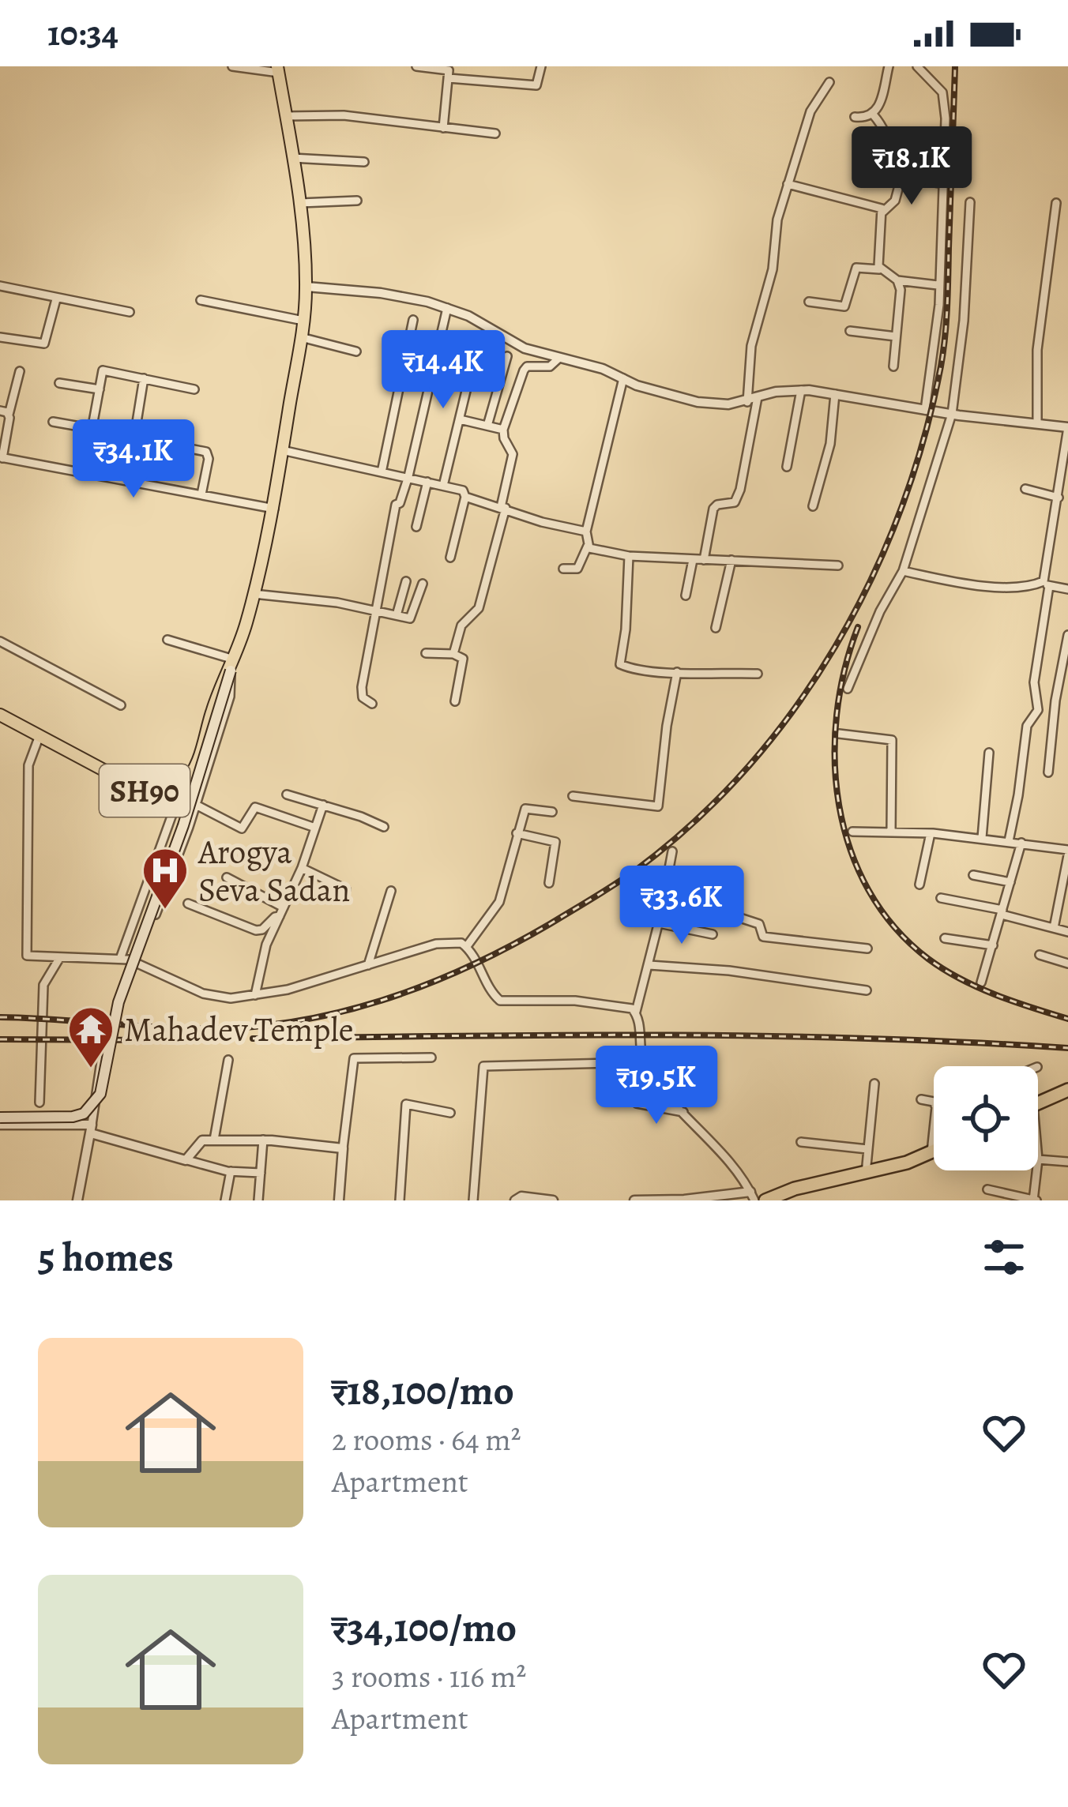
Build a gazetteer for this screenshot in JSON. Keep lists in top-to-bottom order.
{
  "streets": {
    "main road": ["SH90"]
  },
  "places": {
    "hospital": ["Arogya Seva Sadan"],
    "temple": ["Mahadev Temple"]
  },
  "page": {
    "status": "10:34",
    "price": [
      "₹18.1K",
      "₹14.4K",
      "₹34.1K",
      "₹33.6K",
      "₹19.5K"
    ],
    "heading": "5 homes",
    "list": [
      {
        "name": "₹18,100/mo",
        "note": "2 rooms · 64 m² · Apartment"
      },
      {
        "name": "₹34,100/mo",
        "note": "3 rooms · 116 m² · Apartment"
      }
    ]
  }
}
